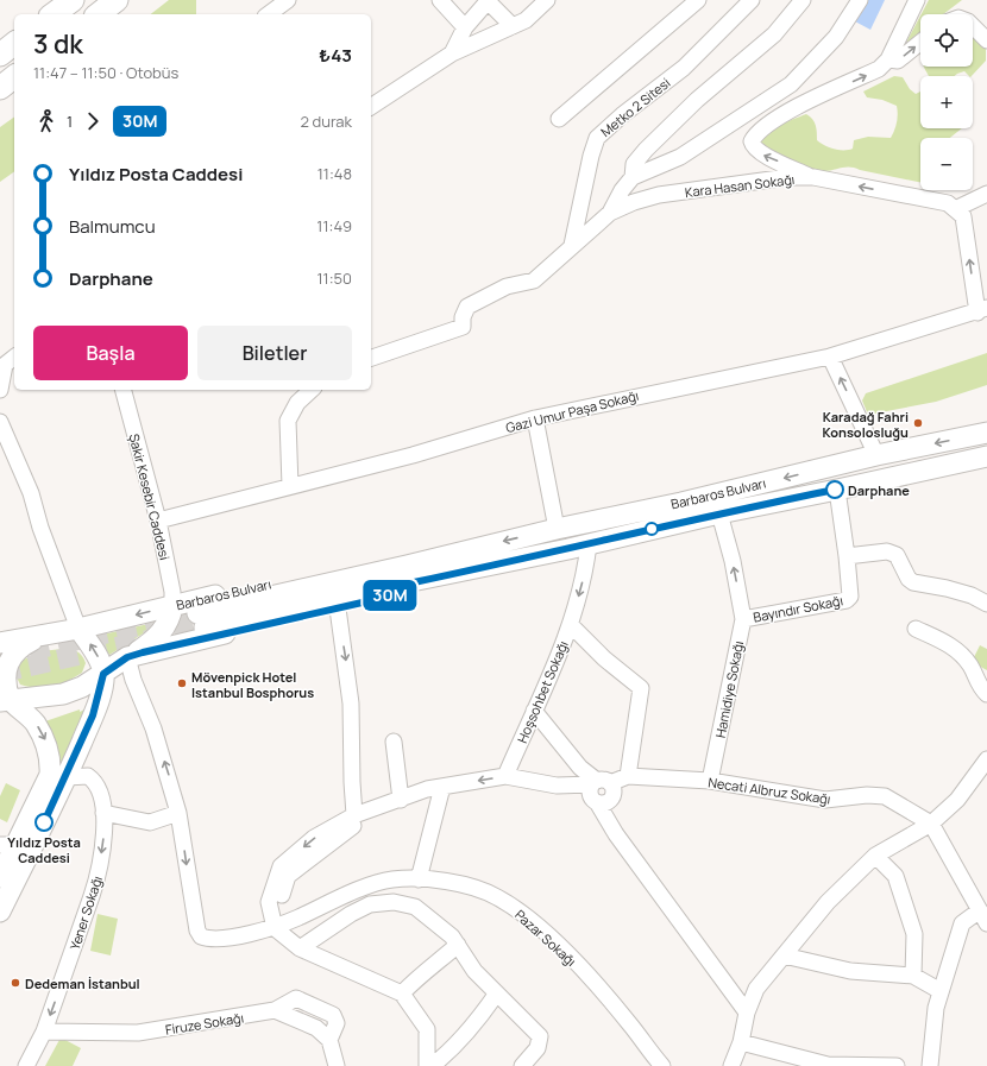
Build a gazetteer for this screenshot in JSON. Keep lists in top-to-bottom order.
{
  "streets": {
    "main road": ["Barbaros Bulvarı"],
    "street": [
      "Metko 2 Sitesi",
      "Kara Hasan Sokağı",
      "Gazi Umur Paşa Sokağı",
      "Şakir Kesebir Caddesi",
      "Bayındır Sokağı",
      "Hamidiye Sokağı",
      "Hoşsohbet Sokağı",
      "Necati Albruz Sokağı",
      "Yener Sokağı",
      "Pazar Sokağı",
      "Firuze Sokağı"
    ]
  },
  "crossings": [
    ["Gazi Umur Paşa Sokağı", "Şakir Kesebir Caddesi"],
    ["Barbaros Bulvarı", "Şakir Kesebir Caddesi"],
    ["Barbaros Bulvarı", "Hamidiye Sokağı"],
    ["Barbaros Bulvarı", "Hoşsohbet Sokağı"],
    ["Bayındır Sokağı", "Hamidiye Sokağı"],
    ["Hamidiye Sokağı", "Necati Albruz Sokağı"],
    ["Yener Sokağı", "Firuze Sokağı"]
  ],
  "one_way": ["Kara Hasan Sokağı", "Yener Sokağı"],
  "places": [
    "Karadağ Fahri Konsolosluğu",
    "Darphane",
    "Mövenpick Hotel Istanbul Bosphorus",
    "Yıldız Posta Caddesi",
    "Dedeman İstanbul"
  ],
  "lines": ["bus line 30M"],
  "page": {
    "on_map": "30M",
    "map_buttons": ["+", "−"],
    "heading": ["3 dk", "11:47 – 11:50 · Otobüs", "₺43"],
    "legs": ["1", "30M", "2 durak"],
    "list": [
      {
        "name": "Yıldız Posta Caddesi",
        "value": "11:48"
      },
      {
        "name": "Balmumcu",
        "value": "11:49"
      },
      {
        "name": "Darphane",
        "value": "11:50"
      }
    ],
    "buttons": ["Başla", "Biletler"]
  }
}
